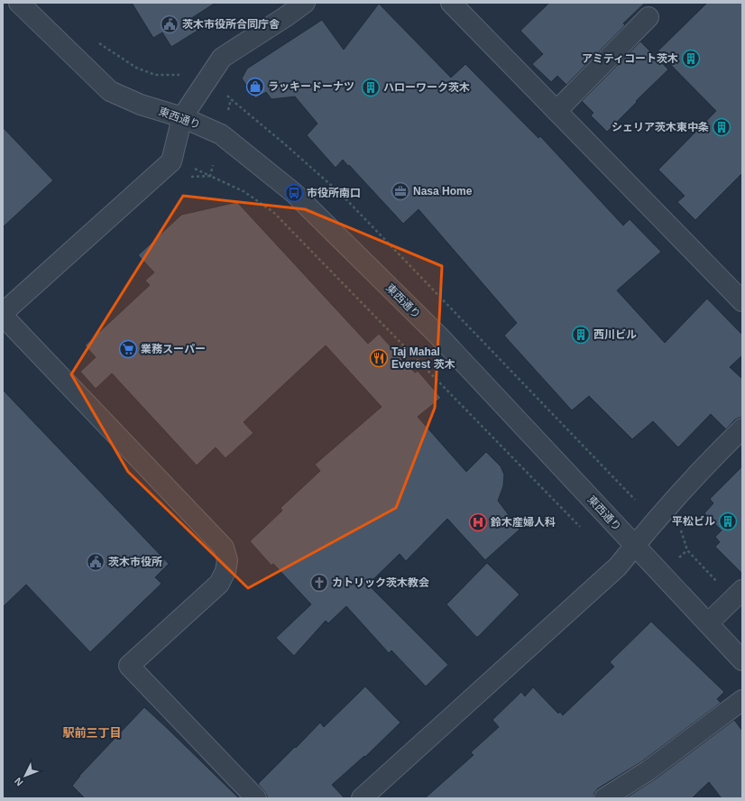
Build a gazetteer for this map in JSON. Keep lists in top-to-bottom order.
{
  "streets": {
    "street": ["東西通り"]
  },
  "districts": ["駅前三丁目"],
  "places": {
    "public building": ["茨木市役所合同庁舎", "茨木市役所"],
    "building": [
      "アミティコート茨木",
      "ハローワーク茨木",
      "シェリア茨木東中条",
      "西川ビル",
      "平松ビル"
    ],
    "shop": ["ラッキードーナツ"],
    "office": ["Nasa Home"],
    "bus stop": ["市役所南口"],
    "supermarket": ["業務スーパー"],
    "restaurant": ["Taj Mahal Everest 茨木"],
    "hospital": ["鈴木産婦人科"],
    "church": ["カトリック茨木教会"]
  },
  "north": "bottom left"
}
